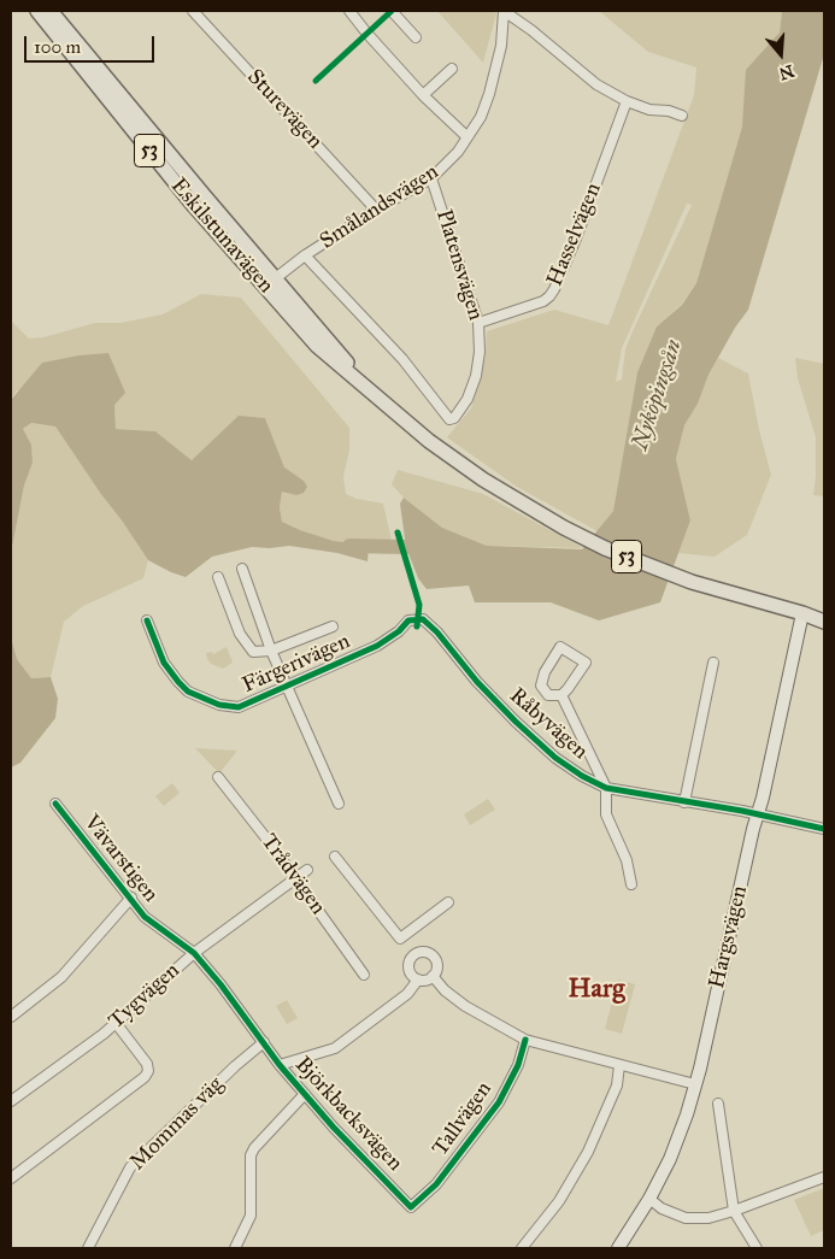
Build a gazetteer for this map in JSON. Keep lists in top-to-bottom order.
{
  "streets": {
    "main road": ["53", "Eskilstunavägen"],
    "street": [
      "Sturevägen",
      "Smålandsvägen",
      "Hasselvägen",
      "Platensvägen",
      "Färgerivägen",
      "Råbyvägen",
      "Vävarstigen",
      "Trådvägen",
      "Hargsvägen",
      "Tygvägen",
      "Björkbacksvägen",
      "Tallvägen",
      "Mommas väg"
    ]
  },
  "crossings": [
    ["Sturevägen", "Smålandsvägen"],
    ["Smålandsvägen", "Eskilstunavägen"],
    ["Smålandsvägen", "Platensvägen"],
    ["Hasselvägen", "Platensvägen"],
    ["Eskilstunavägen", "Hargsvägen"],
    ["Färgerivägen", "Råbyvägen"],
    ["Råbyvägen", "Hargsvägen"],
    ["Vävarstigen", "Tygvägen"],
    ["Vävarstigen", "Björkbacksvägen"],
    ["Vävarstigen", "Mommas väg"],
    ["Trådvägen", "Tygvägen"],
    ["Björkbacksvägen", "Tallvägen"],
    ["Björkbacksvägen", "Mommas väg"]
  ],
  "districts": ["Harg"],
  "water": ["Nyköpingsån"],
  "scale_bar": "100 m",
  "north": "bottom"
}
